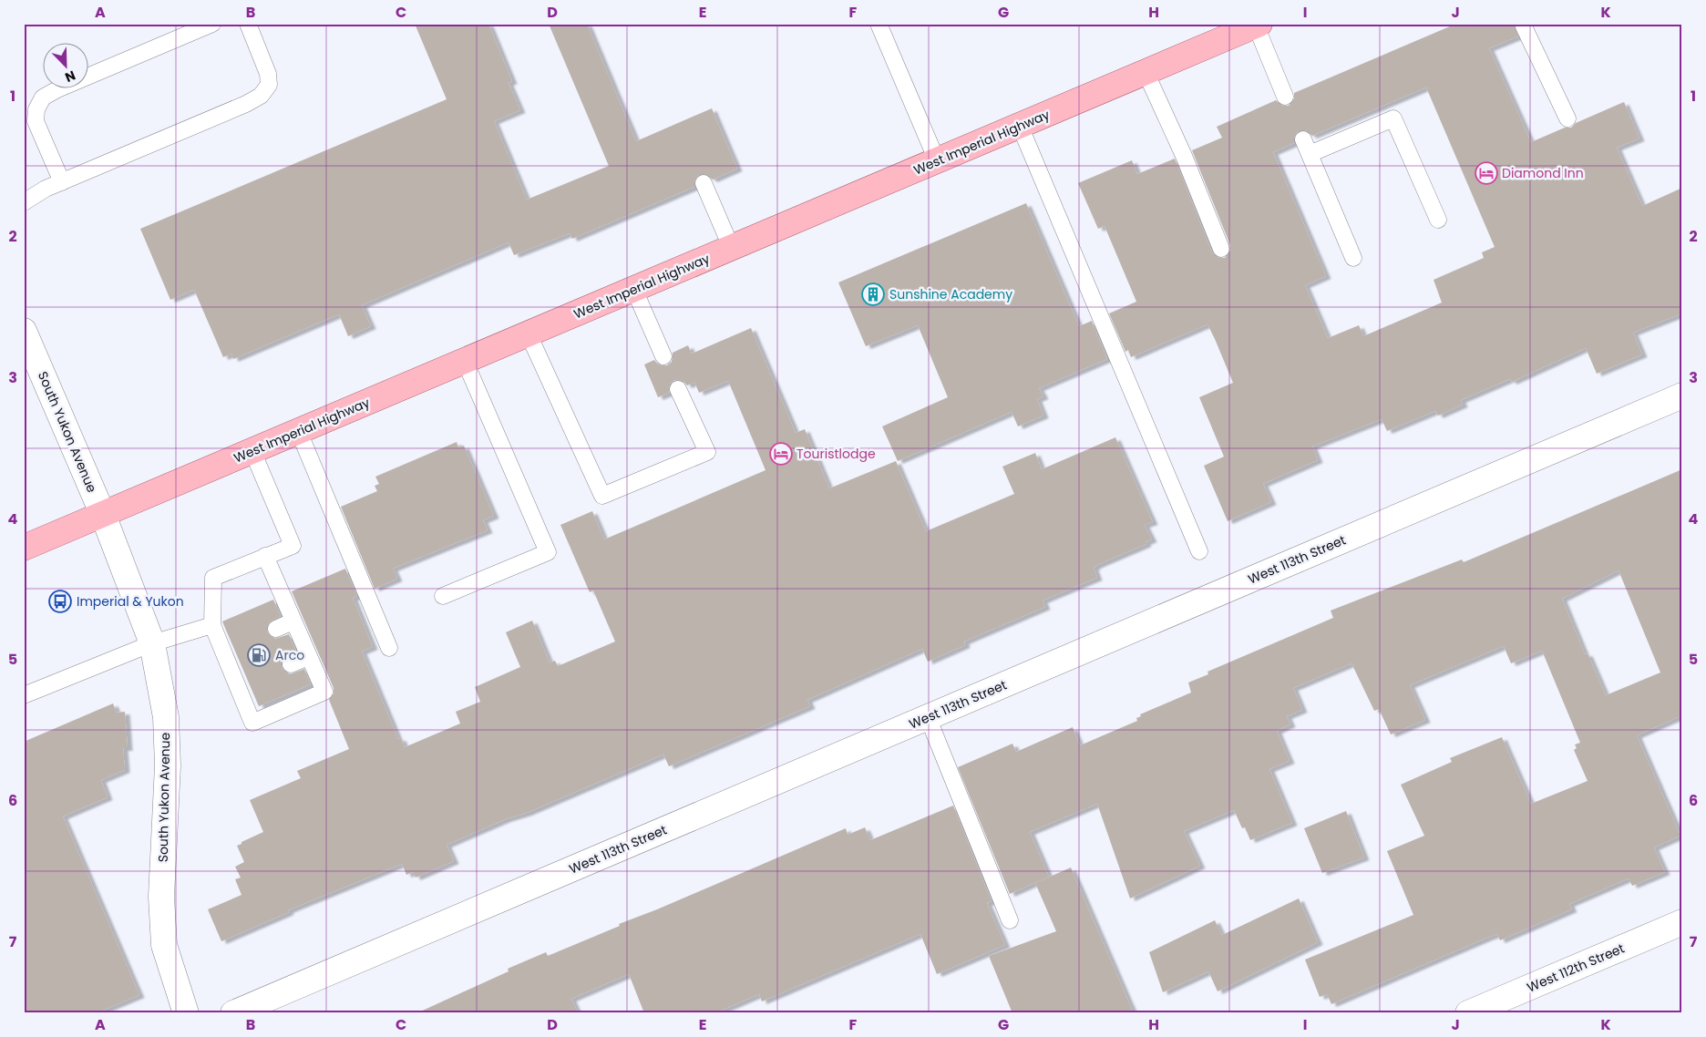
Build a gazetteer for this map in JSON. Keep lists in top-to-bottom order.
{
  "streets": {
    "main road": ["West Imperial Highway"],
    "street": ["South Yukon Avenue", "West 113th Street", "West 112th Street"]
  },
  "crossings": [
    ["West Imperial Highway", "South Yukon Avenue"]
  ],
  "places": {
    "hotel": ["Diamond Inn", "Touristlodge"],
    "building": ["Sunshine Academy"],
    "bus stop": ["Imperial & Yukon"],
    "fuel station": ["Arco"]
  },
  "north": "bottom right",
  "grid": {
    "columns": [
      "A",
      "B",
      "C",
      "D",
      "E",
      "F",
      "G",
      "H",
      "I",
      "J",
      "K"
    ],
    "rows": [
      "1",
      "2",
      "3",
      "4",
      "5",
      "6",
      "7"
    ]
  }
}
